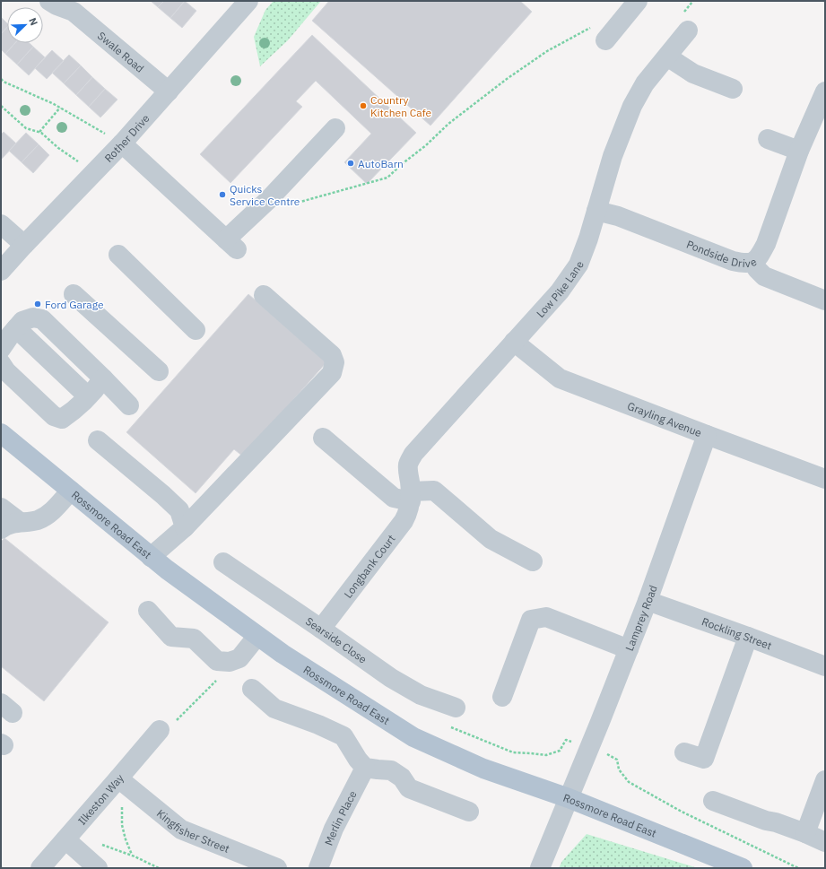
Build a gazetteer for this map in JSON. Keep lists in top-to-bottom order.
{
  "streets": {
    "main road": ["Rossmore Road East"],
    "street": [
      "Swale Road",
      "Rother Drive",
      "Pondside Drive",
      "Low Pike Lane",
      "Grayling Avenue",
      "Longbank Court",
      "Lamprey Road",
      "Rockling Street",
      "Searside Close",
      "Ilkeston Way",
      "Merlin Place",
      "Kingfisher Street"
    ]
  },
  "crossings": [
    ["Swale Road", "Rother Drive"],
    ["Pondside Drive", "Low Pike Lane"],
    ["Low Pike Lane", "Grayling Avenue"],
    ["Low Pike Lane", "Longbank Court"],
    ["Grayling Avenue", "Lamprey Road"],
    ["Rossmore Road East", "Lamprey Road"],
    ["Longbank Court", "Searside Close"],
    ["Lamprey Road", "Rockling Street"],
    ["Ilkeston Way", "Kingfisher Street"]
  ],
  "places": [
    "Country Kitchen Cafe",
    "AutoBarn",
    "Quicks Service Centre",
    "Ford Garage"
  ],
  "north": "top right"
}
